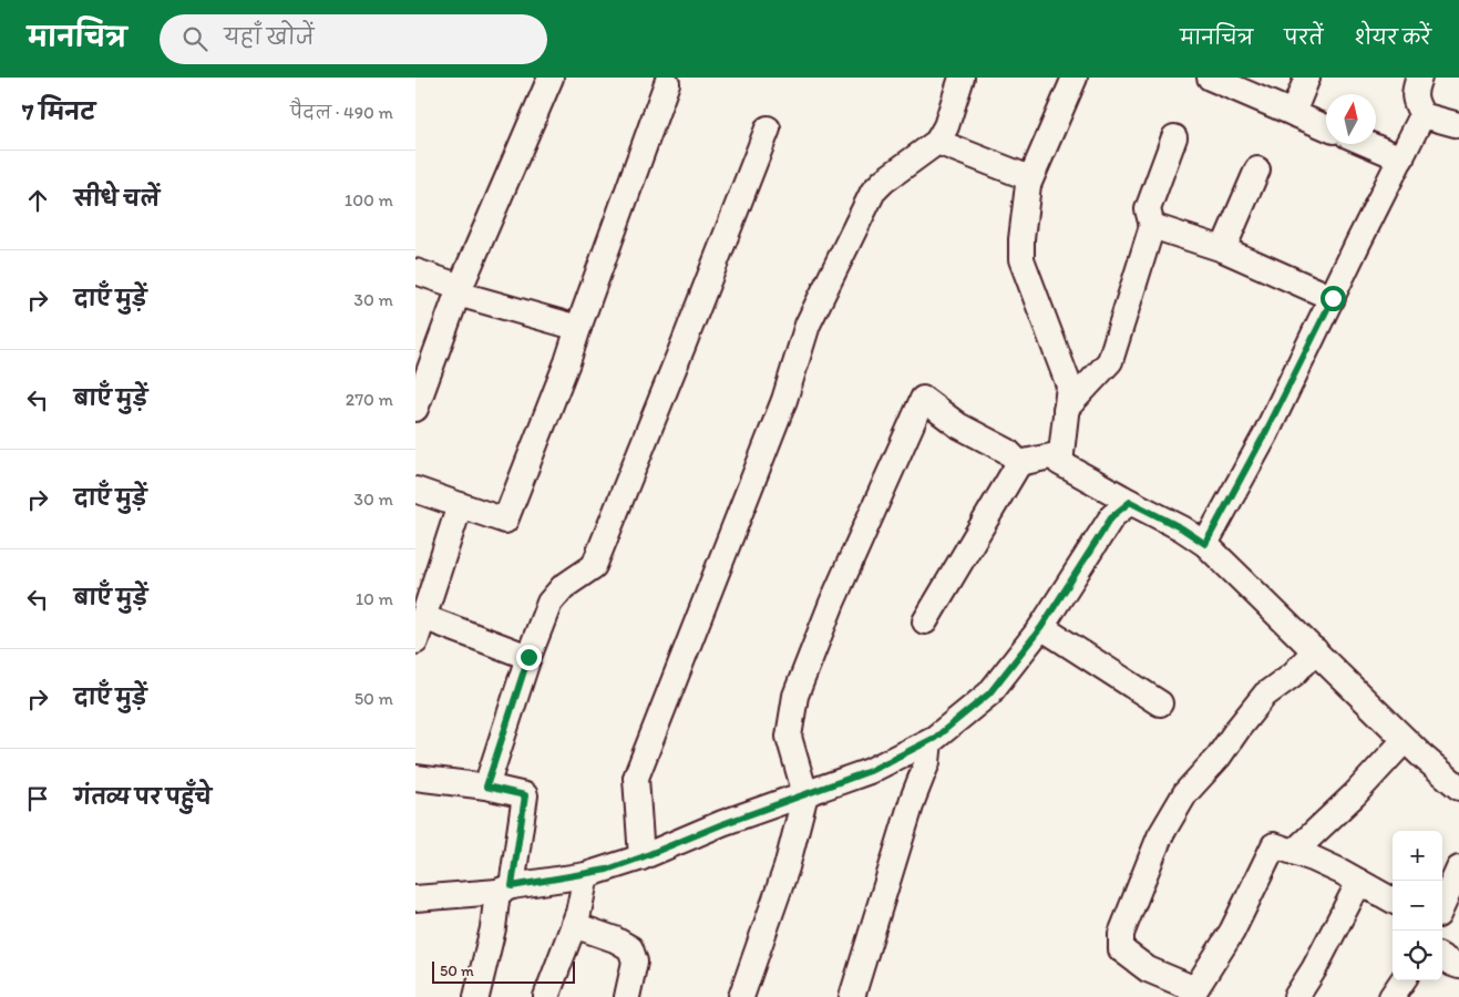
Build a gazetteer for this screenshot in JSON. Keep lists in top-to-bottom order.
{
  "scale_bar": "50 m",
  "north": "top",
  "page": {
    "header": "मानचित्र",
    "search": "यहाँ खोजें",
    "nav": ["मानचित्र", "परतें", "शेयर करें"],
    "heading": ["7 मिनट", "पैदल · 490 m"],
    "list": [
      ["सीधे चलें", "100 m"],
      ["दाएँ मुड़ें", "30 m"],
      ["बाएँ मुड़ें", "270 m"],
      ["दाएँ मुड़ें", "30 m"],
      ["बाएँ मुड़ें", "10 m"],
      ["दाएँ मुड़ें", "50 m"],
      "गंतव्य पर पहुँचे"
    ],
    "map_buttons": ["+", "−"],
    "scale": "50 m"
  }
}
